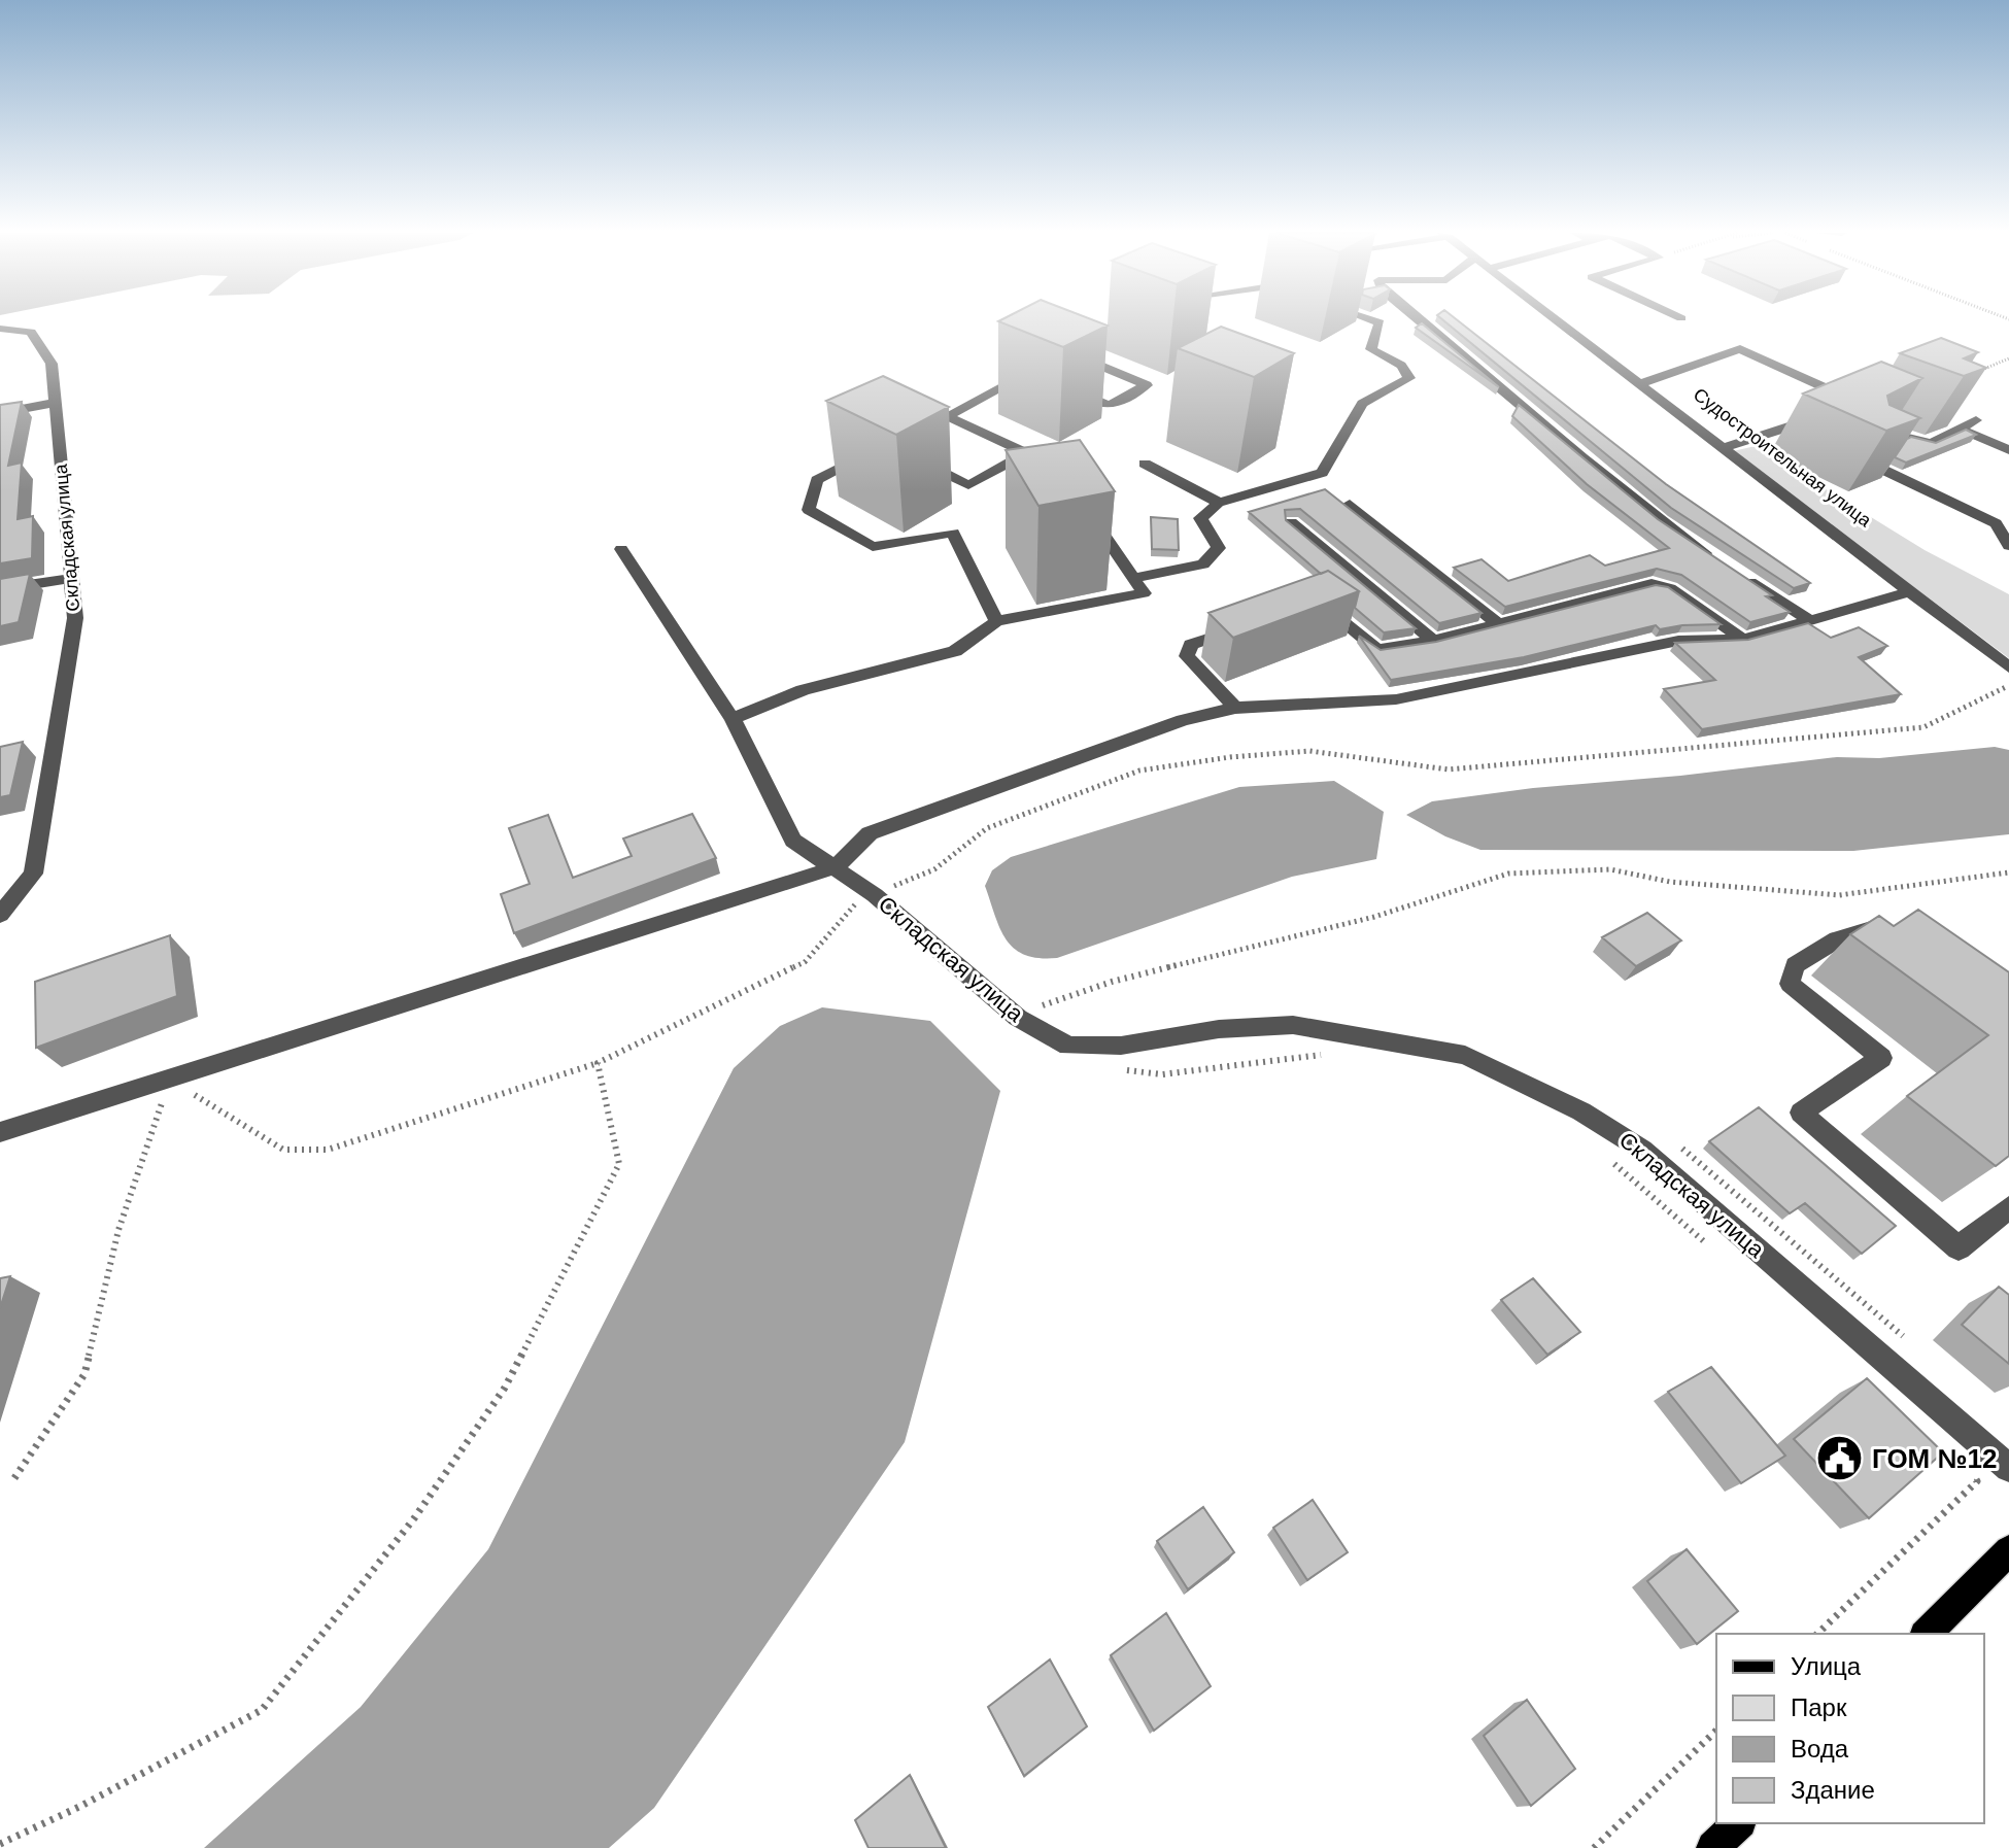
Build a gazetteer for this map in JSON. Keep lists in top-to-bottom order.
{
  "streets": {
    "street": ["Судостроительная улица", "Складская улица"]
  },
  "places": {
    "public building": ["ГОМ №12"]
  },
  "legend": [
    "Улица",
    "Парк",
    "Вода",
    "Здание"
  ]
}
